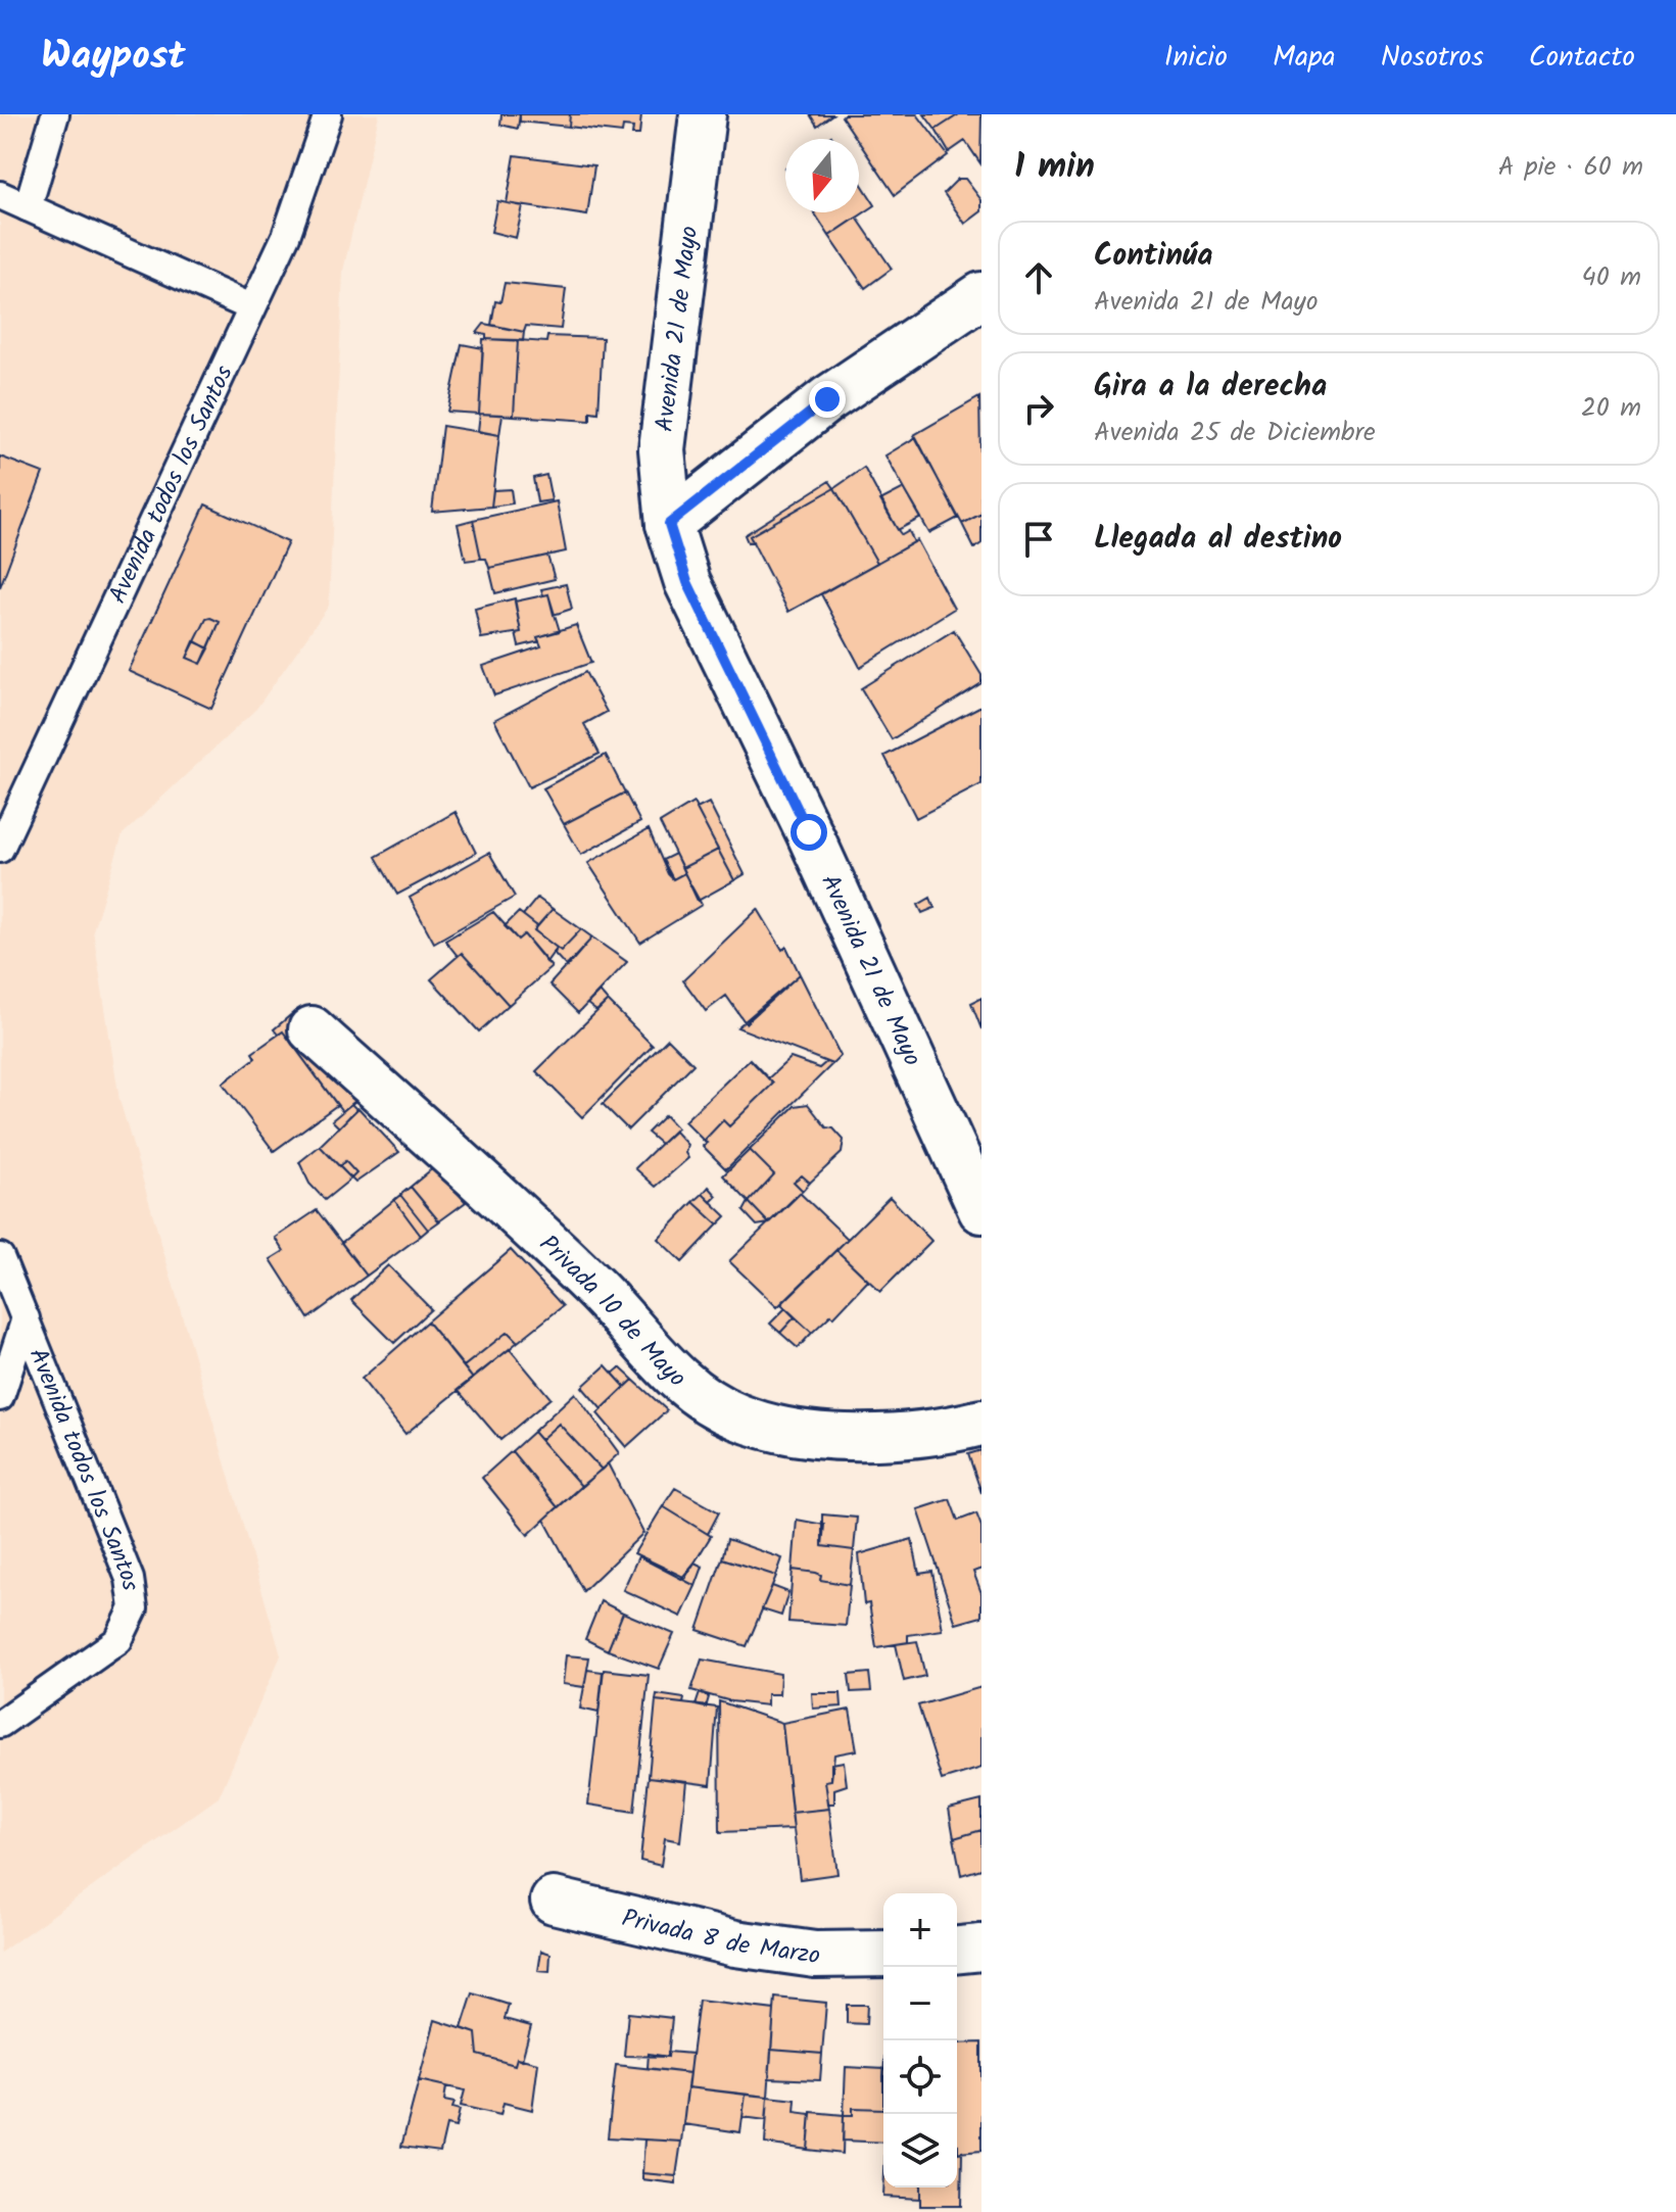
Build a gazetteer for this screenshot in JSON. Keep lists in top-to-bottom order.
{
  "streets": {
    "street": ["Avenida 21 de Mayo", "Privada 10 de Mayo", "Privada 8 de Marzo"],
    "lane": ["Avenida todos los Santos"]
  },
  "north": "bottom",
  "page": {
    "header": "Waypost",
    "nav": [
      "Inicio",
      "Mapa",
      "Nosotros",
      "Contacto"
    ],
    "heading": ["1 min", "A pie · 60 m"],
    "list": [
      ["Continúa", "Avenida 21 de Mayo", "40 m"],
      ["Gira a la derecha", "Avenida 25 de Diciembre", "20 m"],
      "Llegada al destino"
    ],
    "map_buttons": ["+", "−"]
  }
}
